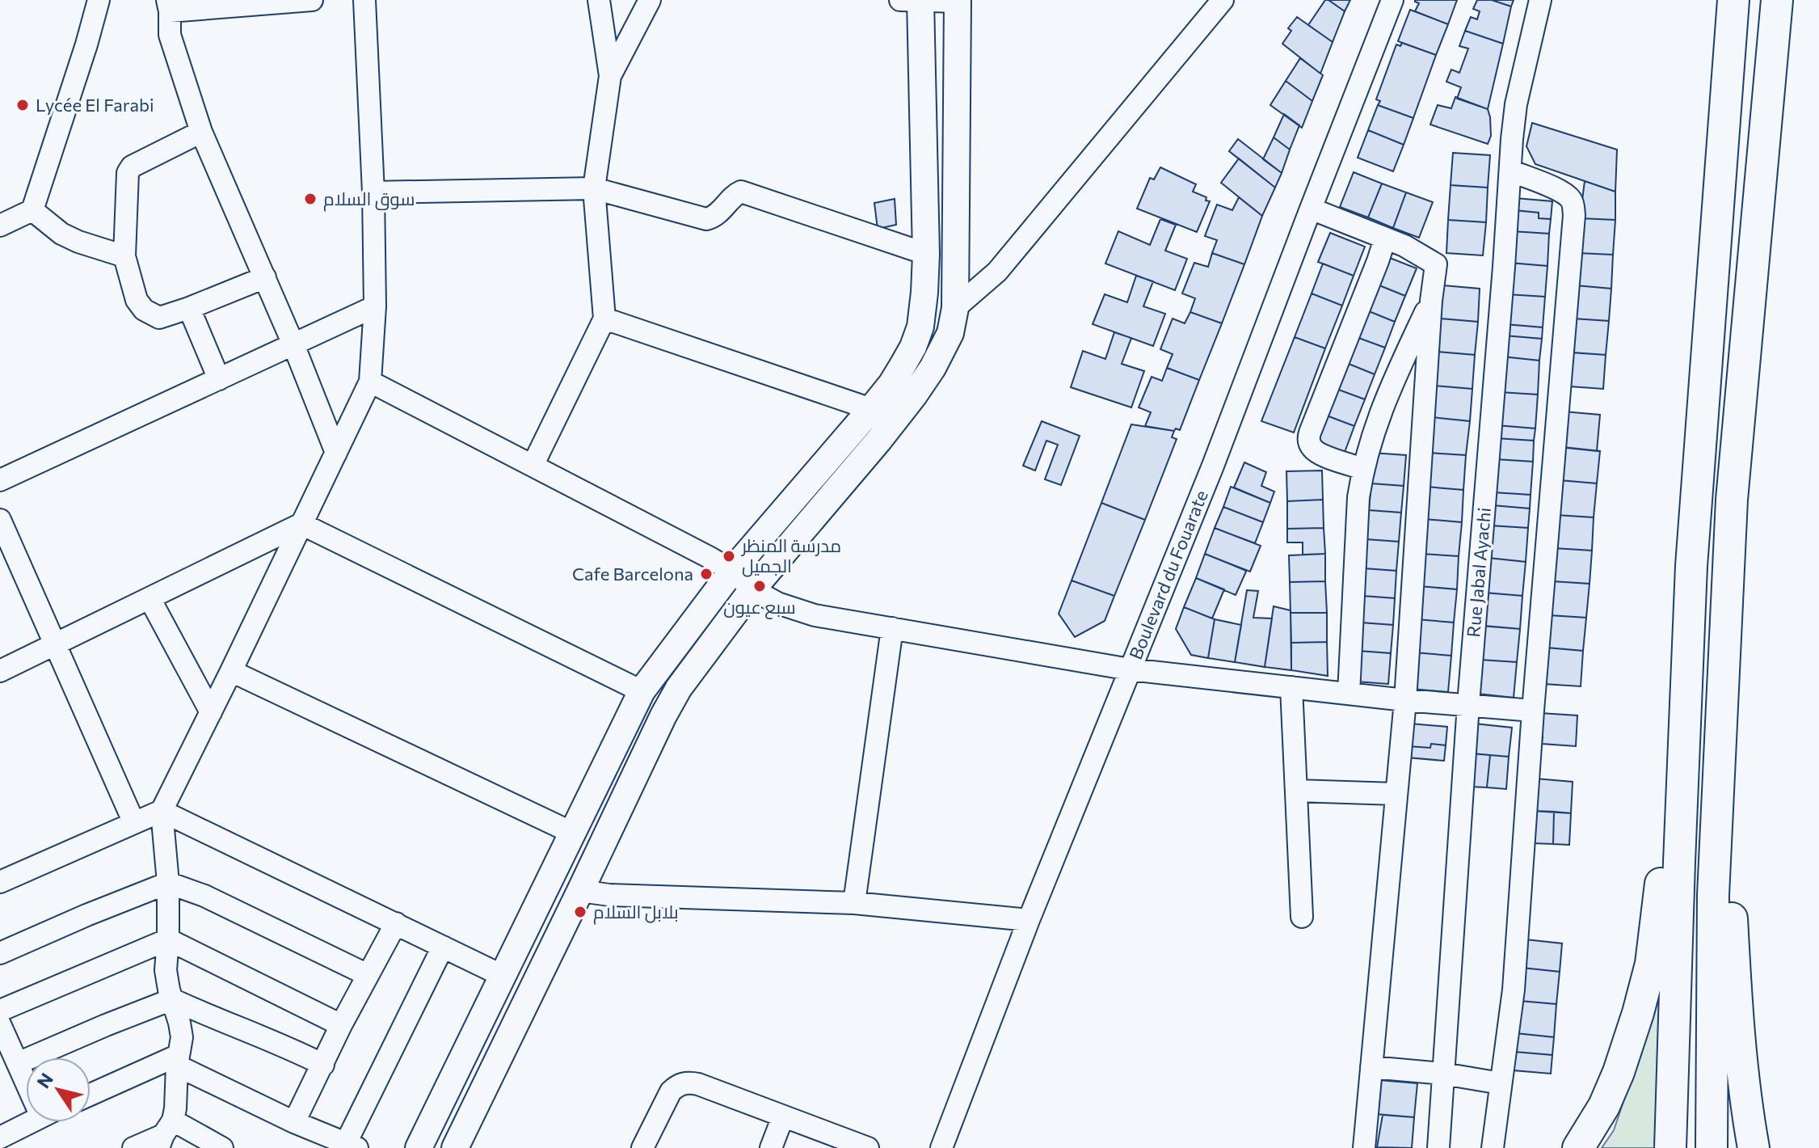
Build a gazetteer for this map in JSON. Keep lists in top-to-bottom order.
{
  "streets": {
    "street": ["Rue Jabal Ayachi", "Boulevard du Fouarate"]
  },
  "places": [
    "Lycée El Farabi",
    "سوق السلام",
    "مدرسة المنظر الجميل",
    "Cafe Barcelona",
    "سبع عيون",
    "بلابل السلام"
  ],
  "north": "top left"
}
